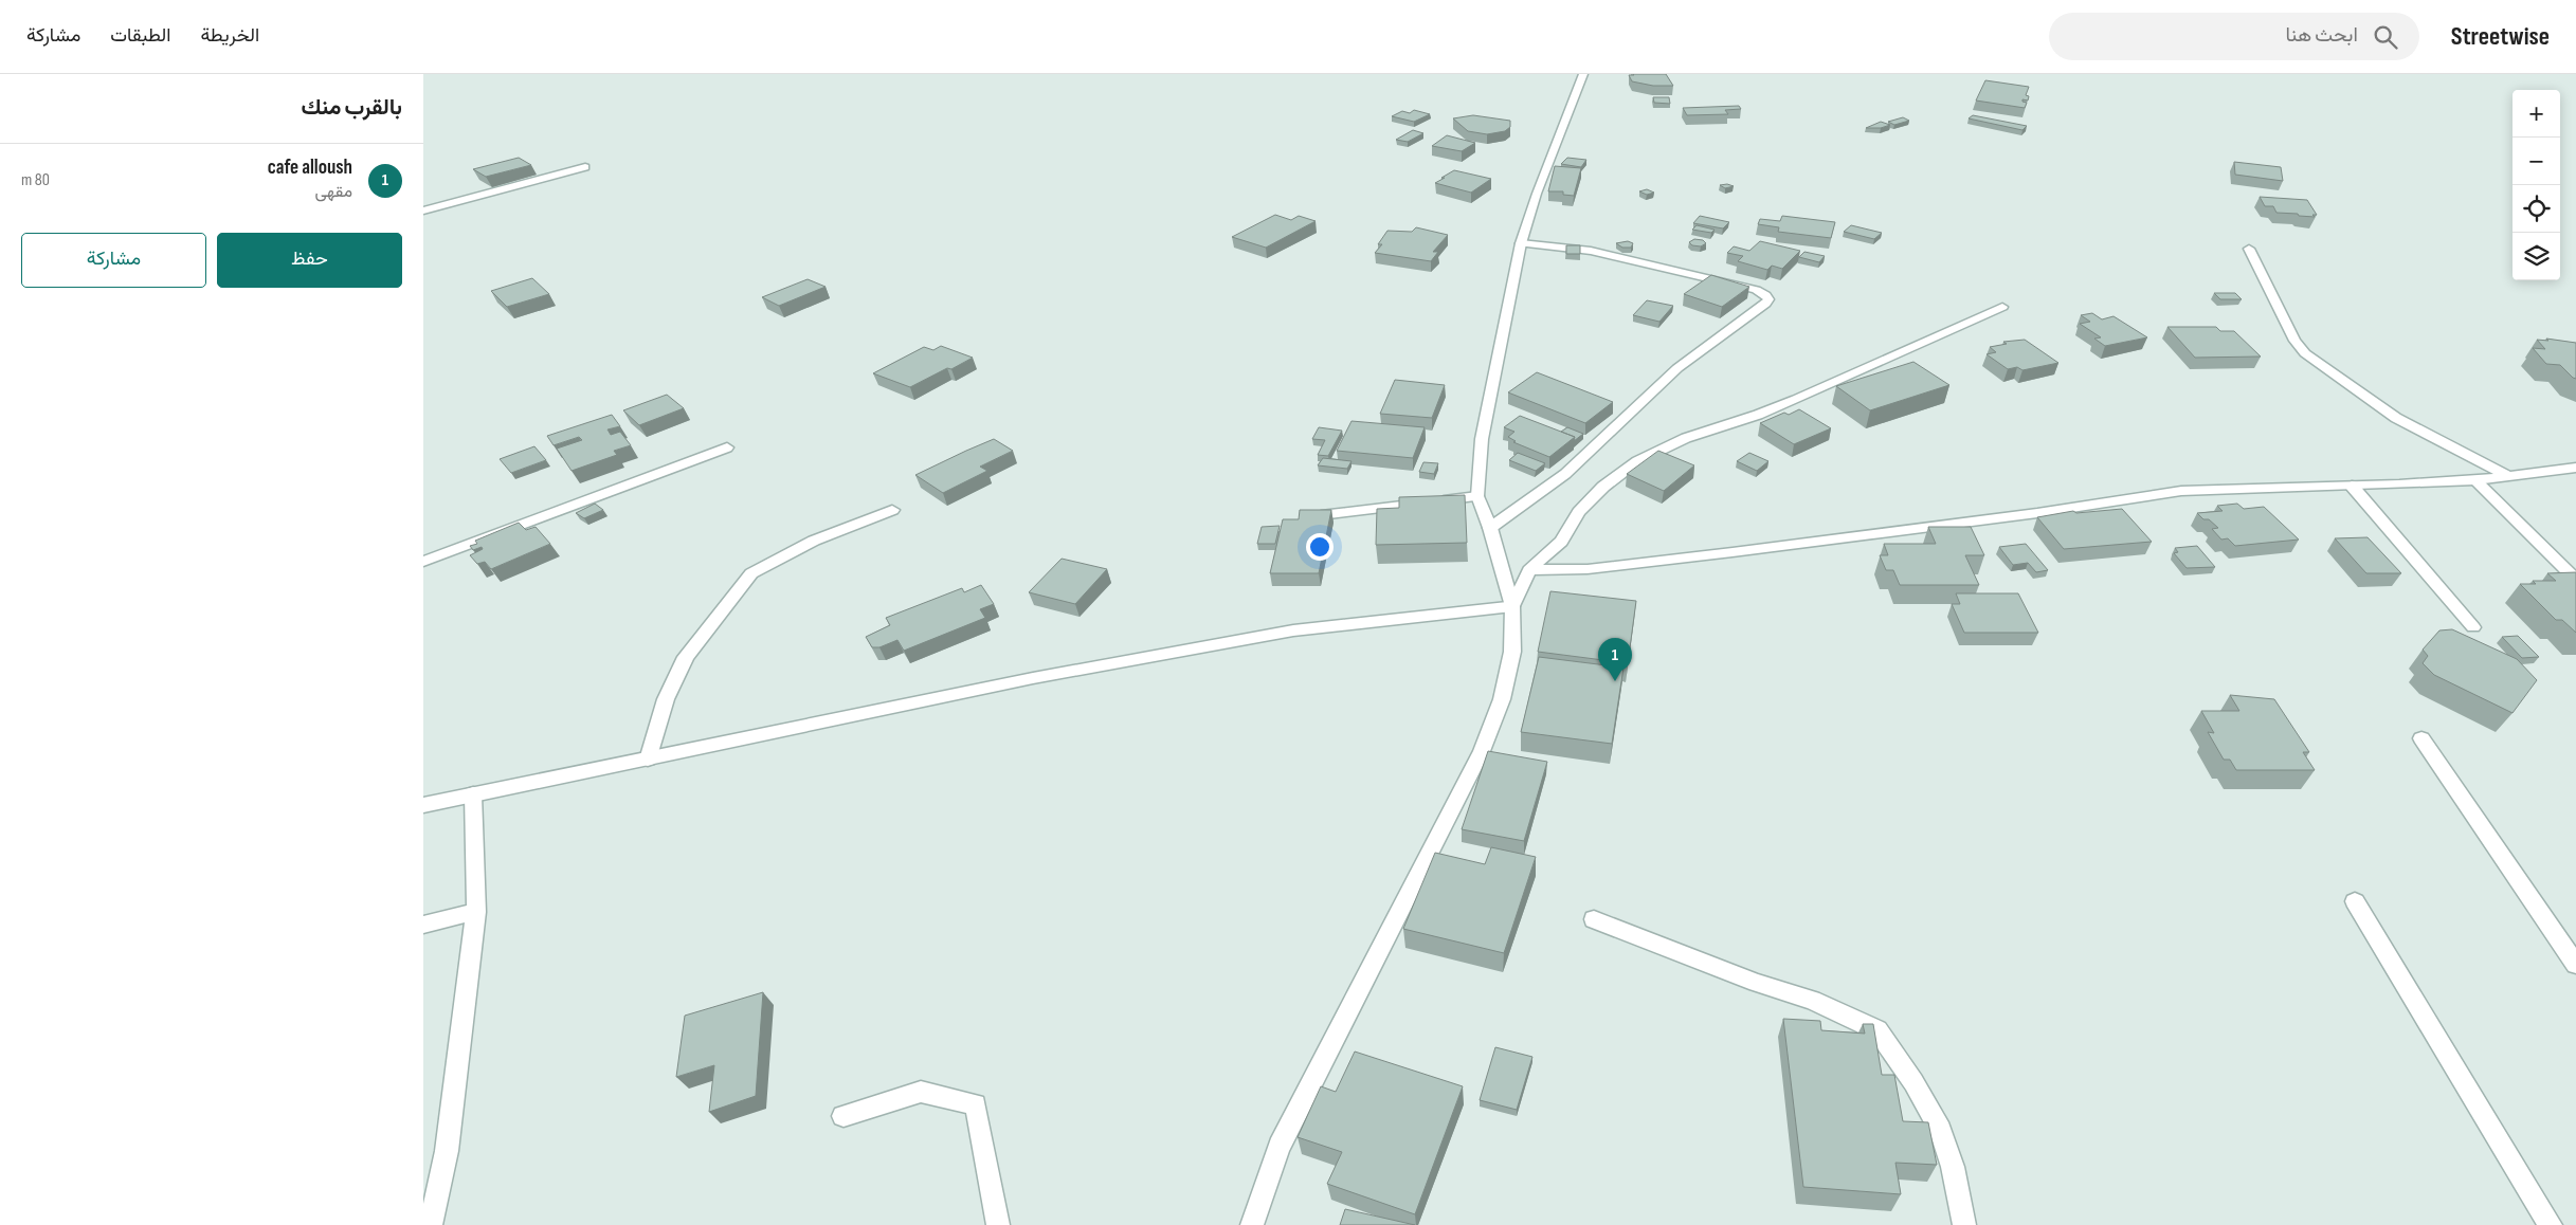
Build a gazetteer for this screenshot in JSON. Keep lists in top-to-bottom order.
{
  "page": {
    "header": "Streetwise",
    "search": "ابحث هنا",
    "nav": ["الخريطة", "الطبقات", "مشاركة"],
    "heading": "بالقرب منك",
    "map_buttons": ["+", "−"],
    "list": [
      {
        "mark": "1",
        "name": "cafe alloush",
        "note": "مقهى",
        "value": "80 m"
      }
    ],
    "buttons": ["حفظ", "مشاركة"],
    "pins": "1"
  }
}
